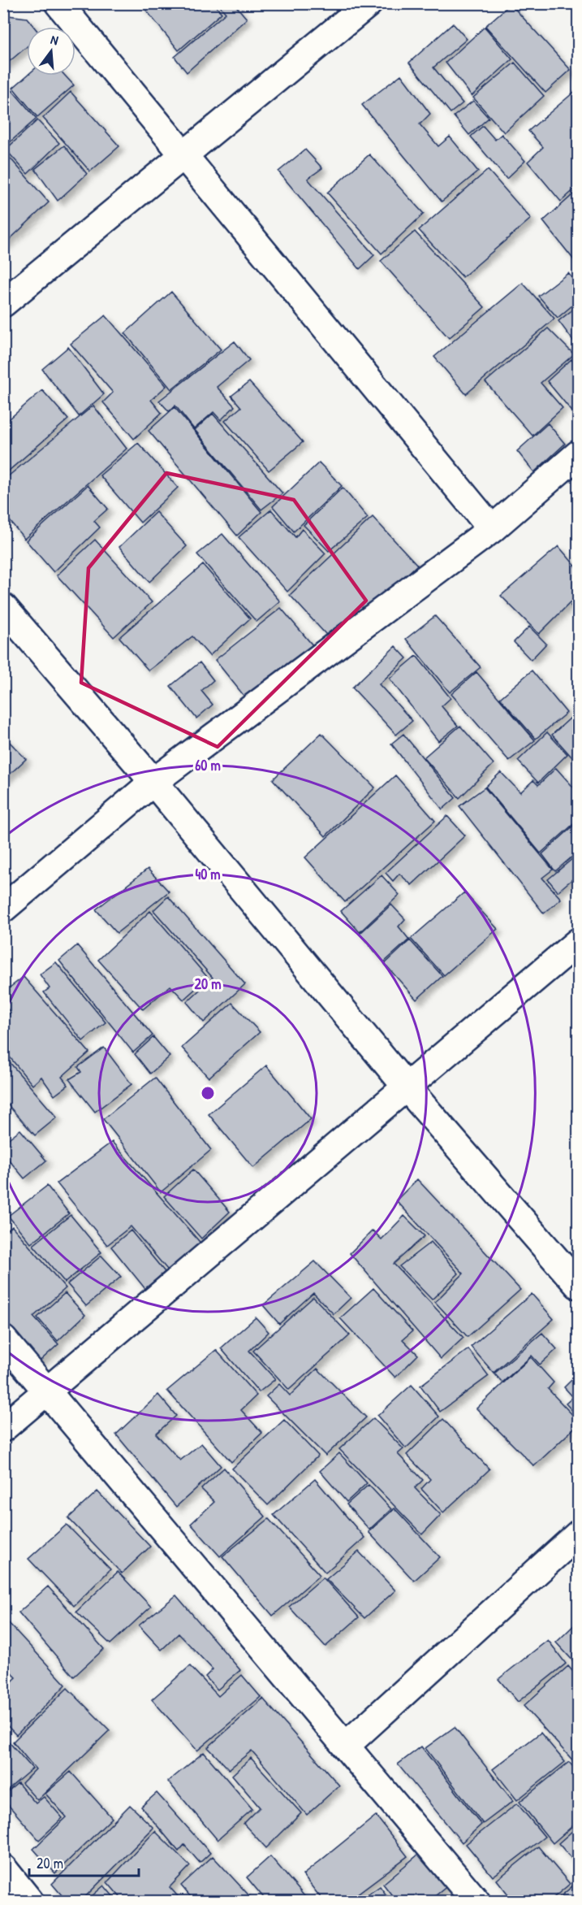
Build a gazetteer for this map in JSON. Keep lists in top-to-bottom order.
{
  "scale_bar": "20 m",
  "north": "top",
  "rings": ["60 m", "40 m", "20 m"]
}
